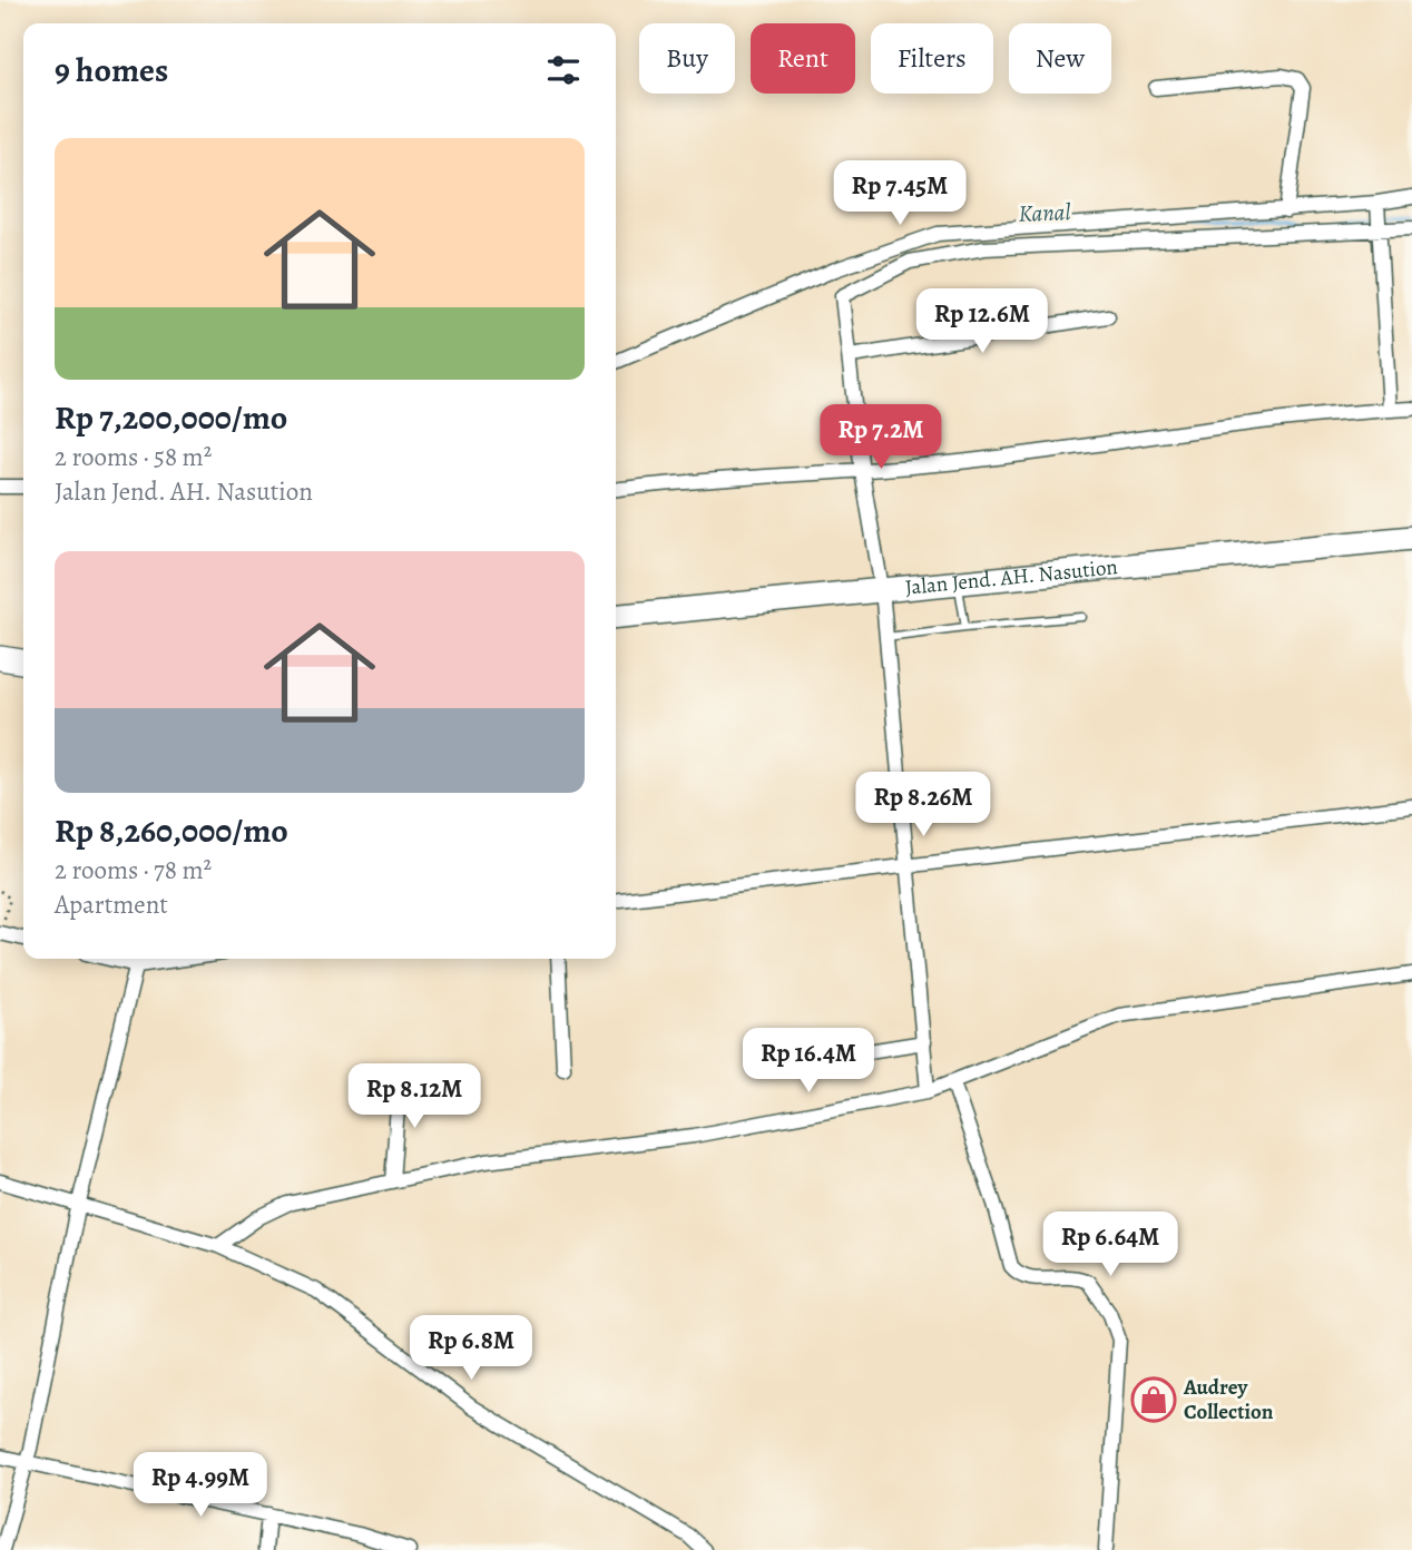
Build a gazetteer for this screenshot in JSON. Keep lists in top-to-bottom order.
{
  "streets": {
    "highway": ["Jalan Jend. AH. Nasution"]
  },
  "water": ["Kanal"],
  "places": {
    "shop": ["Audrey Collection"]
  },
  "page": {
    "chip": [
      "Buy",
      "Rent",
      "Filters",
      "New"
    ],
    "heading": "9 homes",
    "list": [
      {
        "name": "Rp 7,200,000/mo",
        "note": "2 rooms · 58 m² · Jalan Jend. AH. Nasution"
      },
      {
        "name": "Rp 8,260,000/mo",
        "note": "2 rooms · 78 m² · Apartment"
      }
    ],
    "price": [
      "Rp 7.45M",
      "Rp 12.6M",
      "Rp 7.2M",
      "Rp 8.26M",
      "Rp 16.4M",
      "Rp 8.12M",
      "Rp 6.64M",
      "Rp 6.8M",
      "Rp 4.99M"
    ]
  }
}
